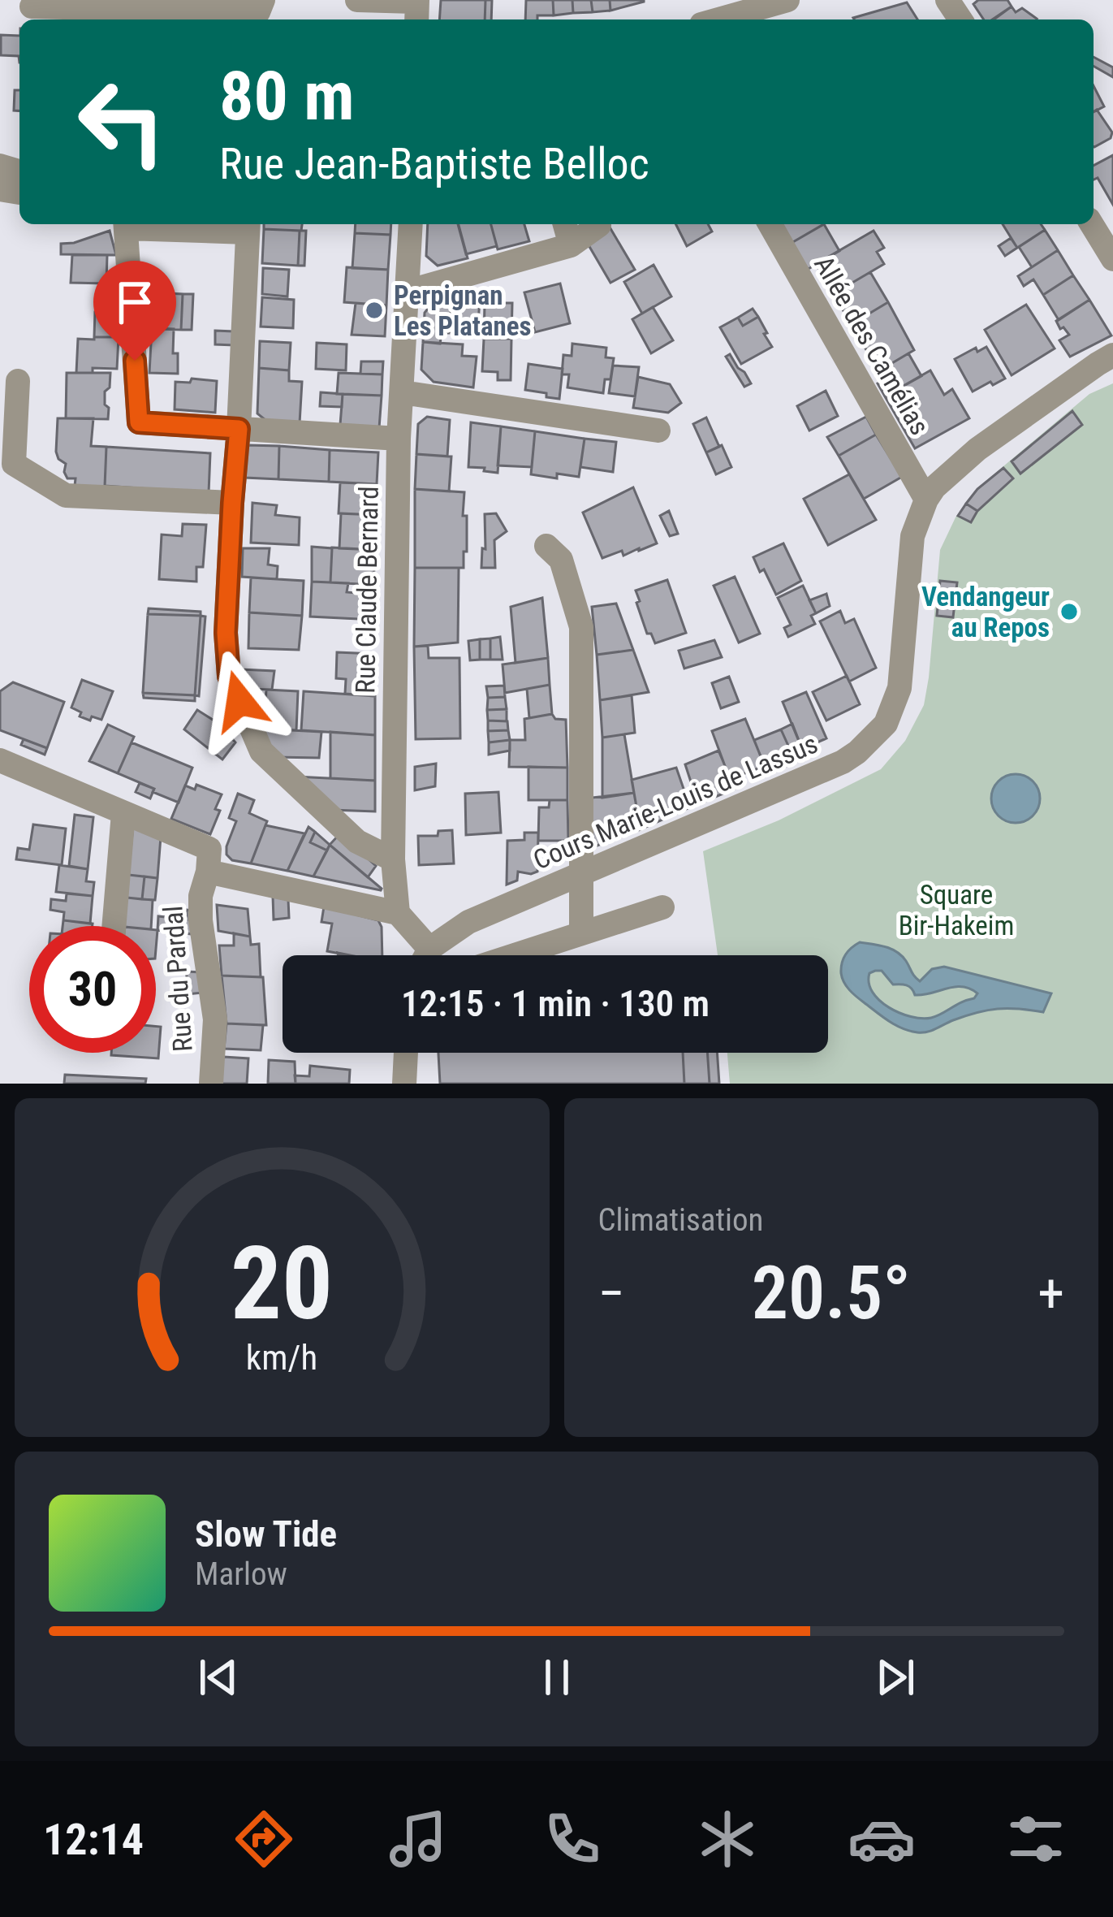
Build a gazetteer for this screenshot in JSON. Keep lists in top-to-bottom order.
{
  "streets": {
    "street": [
      "Allée des Camélias",
      "Rue Claude Bernard",
      "Cours Marie-Louis de Lassus",
      "Rue du Pardal"
    ]
  },
  "crossings": [
    ["Allée des Camélias", "Cours Marie-Louis de Lassus"]
  ],
  "parks": ["Square Bir-Hakeim"],
  "places": ["Perpignan Les Platanes", "Vendangeur au Repos"],
  "page": {
    "turn": ["80 m", "Rue Jean-Baptiste Belloc"],
    "limit": "30",
    "trip": "12:15 · 1 min · 130 m",
    "tile": "Climatisation",
    "heat": ["−", "20.5°", "+"],
    "song": ["Slow Tide", "Marlow"],
    "tabs": "12:14",
    "gauge": ["20", "km/h"]
  }
}
